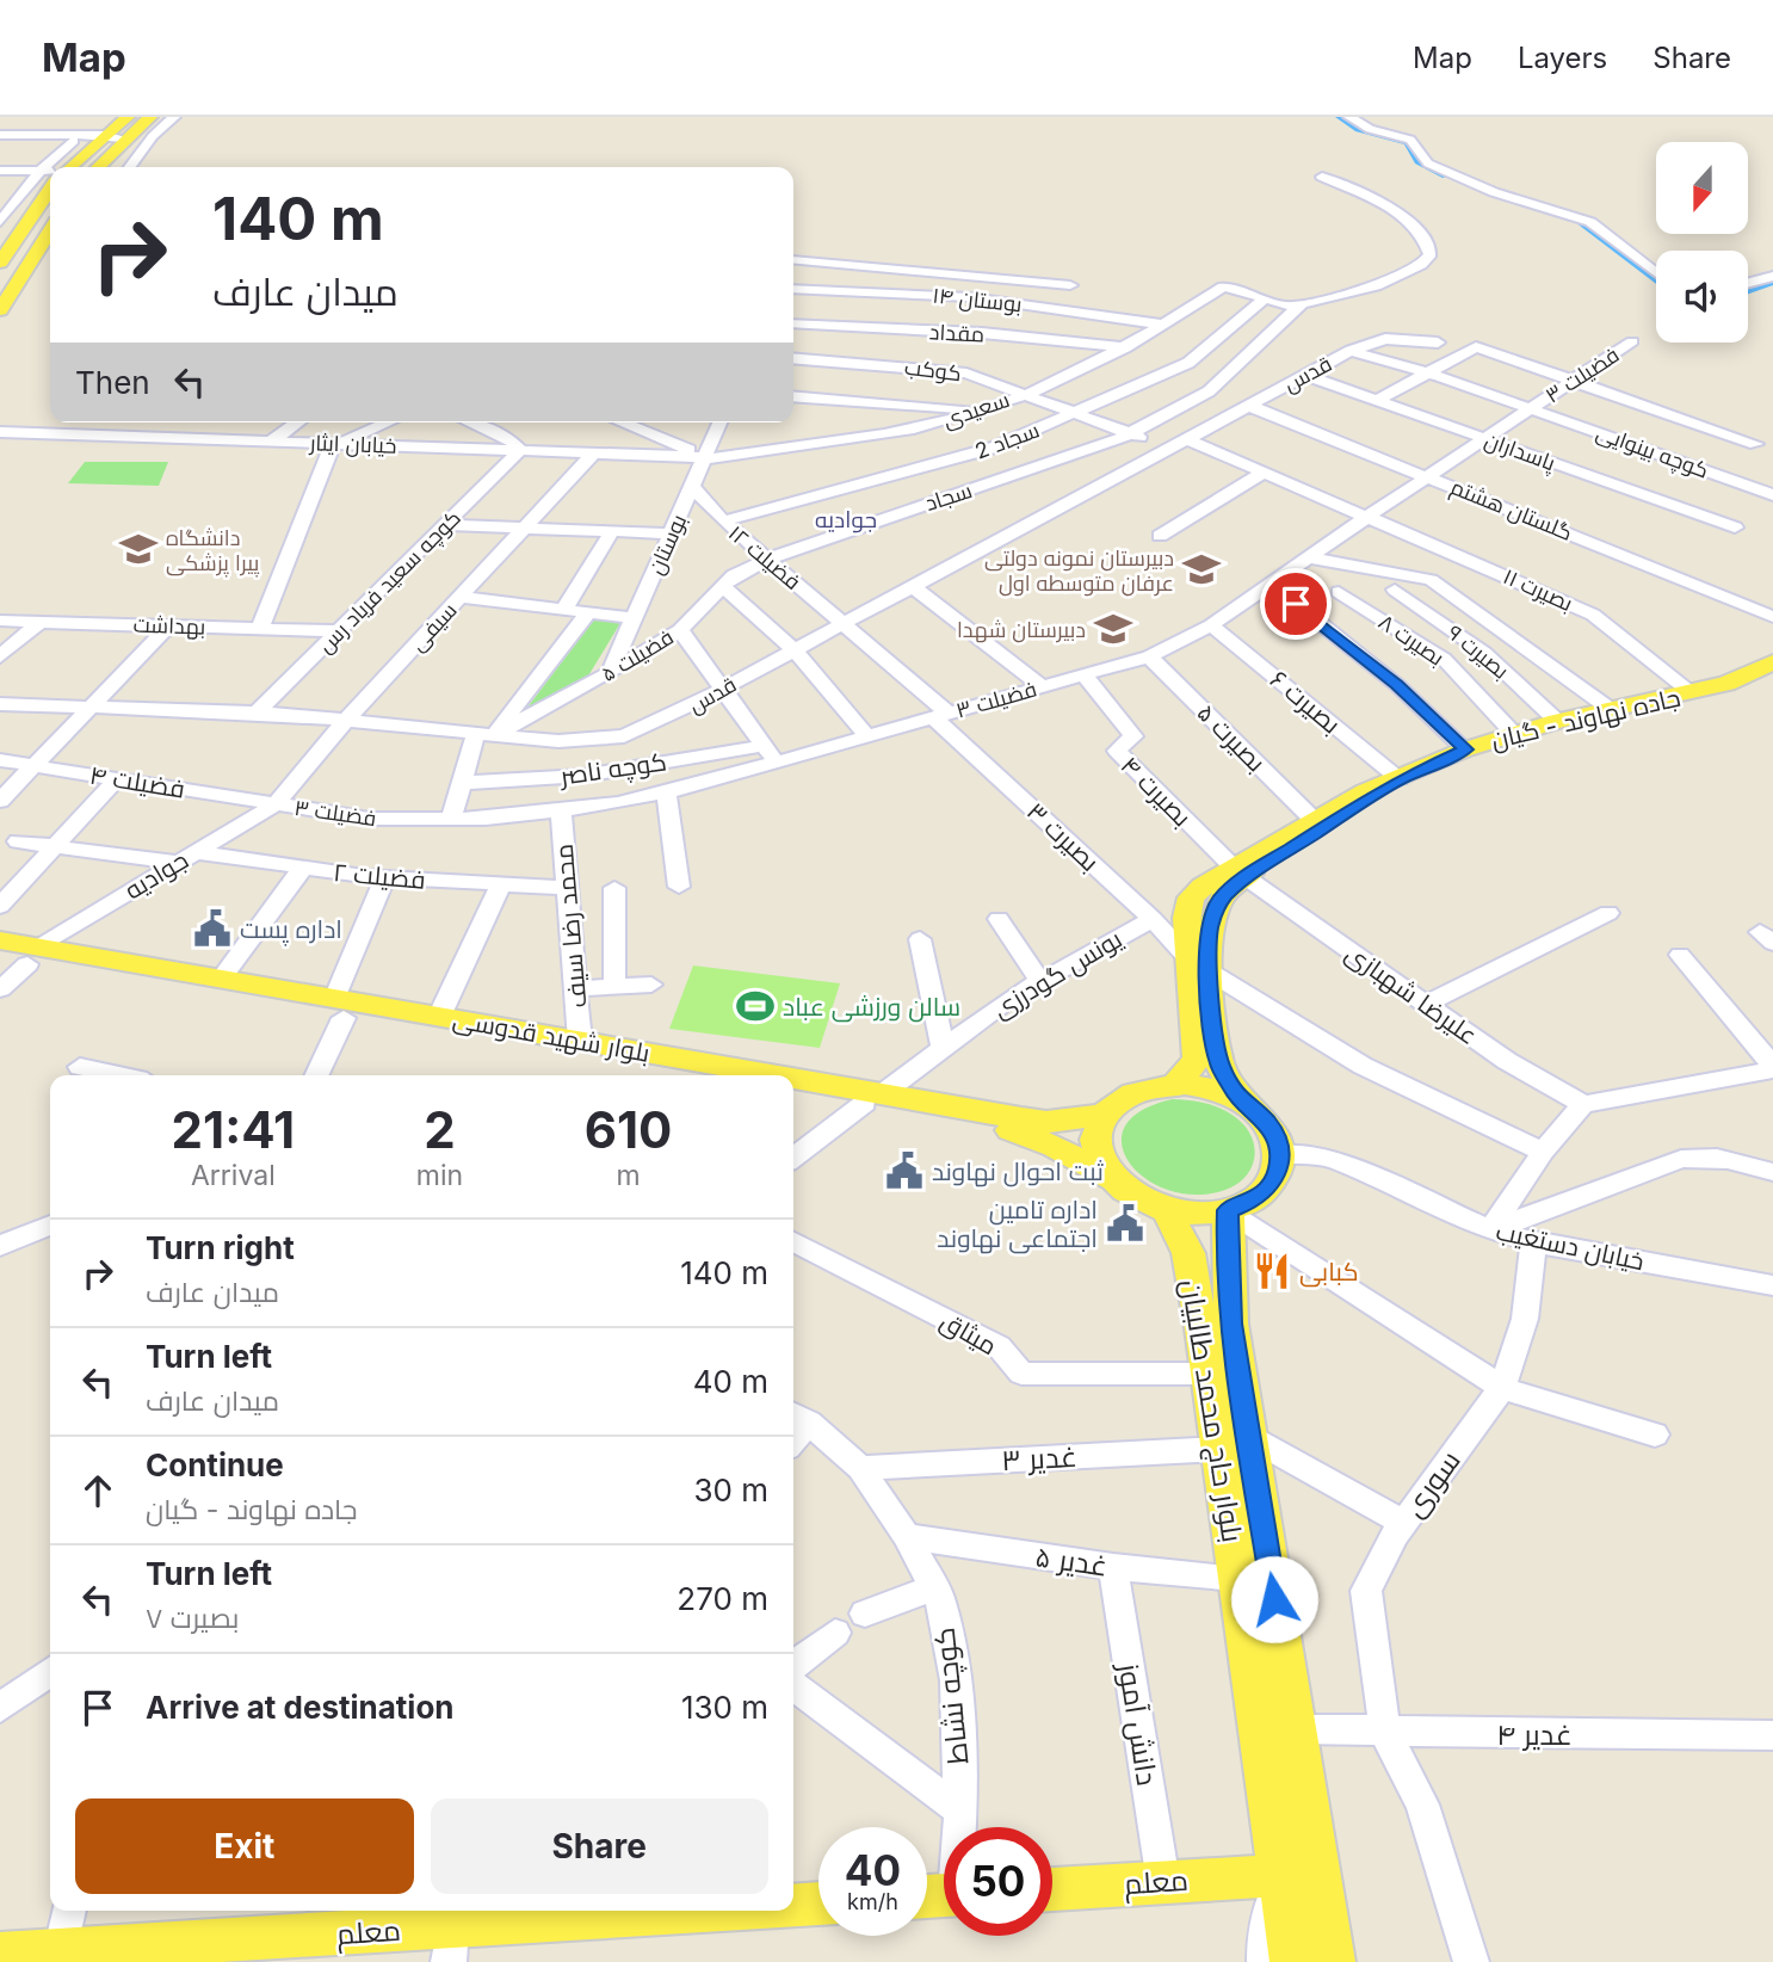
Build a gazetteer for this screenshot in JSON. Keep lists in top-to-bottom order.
{
  "streets": {
    "main road": [
      "جاده نهاوند - گیان",
      "بلوار شهید قدوسی",
      "بلوار حاج محمد طالبیان",
      "معلم"
    ],
    "street": [
      "بوستان ۱۴",
      "مقداد",
      "کوکب",
      "قدس",
      "فضیلت ۳",
      "سعیدی",
      "سجاد 2",
      "خیابان ایثار",
      "پاسداران",
      "کوچه بینوایی",
      "سجاد",
      "گلستان هشتم",
      "بوستان",
      "فضیلت ۱۲",
      "کوچه سعید فریاد رس",
      "بصیرت ۱۱",
      "بهداشت",
      "سیفی",
      "بصیرت ۸",
      "بصیرت ۹",
      "فضیلت ۵",
      "بصیرت ۶",
      "بصیرت ۵",
      "کوچه ناصر",
      "فضیلت ۴",
      "بصیرت ۴",
      "بصیرت ۳",
      "جوادیه",
      "فضیلت ۲",
      "محمد رضا سیف",
      "یونس گودرزی",
      "علیرضا شهبازی",
      "خیابان دستغیب",
      "میثاق",
      "غدیر ۳",
      "سوری",
      "غدیر ۵",
      "کوچه نشاط",
      "دانش آموز",
      "غدیر ۴"
    ]
  },
  "crossings": [
    ["بوستان ۱۴", "سعیدی"],
    ["مقداد", "سعیدی"],
    ["کوکب", "قدس"],
    ["کوکب", "سعیدی"],
    ["کوکب", "سجاد 2"],
    ["کوکب", "سجاد"],
    ["کوکب", "بصیرت ۱۱"],
    ["قدس", "پاسداران"],
    ["قدس", "گلستان هشتم"],
    ["قدس", "فضیلت ۱۲"],
    ["قدس", "کوچه سعید فریاد رس"],
    ["قدس", "بصیرت ۱۱"],
    ["قدس", "سیفی"],
    ["قدس", "فضیلت ۵"],
    ["فضیلت ۳", "پاسداران"],
    ["فضیلت ۳", "کوچه بینوایی"],
    ["فضیلت ۳", "گلستان هشتم"],
    ["فضیلت ۳", "بصیرت ۱۱"],
    ["فضیلت ۳", "سیفی"],
    ["فضیلت ۳", "بصیرت ۸"],
    ["فضیلت ۳", "بصیرت ۶"],
    ["فضیلت ۳", "بصیرت ۵"],
    ["فضیلت ۳", "کوچه ناصر"],
    ["فضیلت ۳", "فضیلت ۴"],
    ["فضیلت ۳", "بصیرت ۴"],
    ["فضیلت ۳", "بصیرت ۳"],
    ["فضیلت ۳", "جوادیه"],
    ["فضیلت ۳", "محمد رضا سیف"],
    ["سعیدی", "سجاد 2"],
    ["سعیدی", "خیابان ایثار"],
    ["سعیدی", "بوستان"],
    ["سجاد 2", "فضیلت ۱۲"],
    ["خیابان ایثار", "بوستان"],
    ["خیابان ایثار", "کوچه سعید فریاد رس"],
    ["خیابان ایثار", "سیفی"],
    ["پاسداران", "کوچه بینوایی"],
    ["سجاد", "فضیلت ۱۲"],
    ["سجاد", "فضیلت ۵"],
    ["بوستان", "فضیلت ۱۲"],
    ["بوستان", "فضیلت ۵"],
    ["فضیلت ۱۲", "فضیلت ۵"],
    ["کوچه سعید فریاد رس", "بهداشت"],
    ["بصیرت ۱۱", "جاده نهاوند - گیان"],
    ["سیفی", "فضیلت ۴"],
    ["سیفی", "جوادیه"],
    ["بصیرت ۸", "جاده نهاوند - گیان"],
    ["بصیرت ۹", "جاده نهاوند - گیان"],
    ["بصیرت ۶", "جاده نهاوند - گیان"],
    ["جاده نهاوند - گیان", "بصیرت ۵"],
    ["جاده نهاوند - گیان", "بصیرت ۴"],
    ["جاده نهاوند - گیان", "بصیرت ۳"],
    ["جاده نهاوند - گیان", "علیرضا شهبازی"],
    ["جاده نهاوند - گیان", "بلوار شهید قدوسی"],
    ["جاده نهاوند - گیان", "خیابان دستغیب"],
    ["جاده نهاوند - گیان", "بلوار حاج محمد طالبیان"],
    ["فضیلت ۴", "جوادیه"],
    ["بصیرت ۴", "علیرضا شهبازی"],
    ["بصیرت ۳", "یونس گودرزی"],
    ["جوادیه", "فضیلت ۲"],
    ["جوادیه", "بلوار شهید قدوسی"],
    ["فضیلت ۲", "محمد رضا سیف"],
    ["محمد رضا سیف", "بلوار شهید قدوسی"],
    ["یونس گودرزی", "بلوار شهید قدوسی"],
    ["بلوار شهید قدوسی", "خیابان دستغیب"],
    ["بلوار شهید قدوسی", "بلوار حاج محمد طالبیان"],
    ["خیابان دستغیب", "بلوار حاج محمد طالبیان"],
    ["خیابان دستغیب", "سوری"],
    ["میثاق", "بلوار حاج محمد طالبیان"],
    ["بلوار حاج محمد طالبیان", "غدیر ۳"],
    ["بلوار حاج محمد طالبیان", "غدیر ۵"],
    ["بلوار حاج محمد طالبیان", "غدیر ۴"],
    ["بلوار حاج محمد طالبیان", "معلم"],
    ["غدیر ۳", "کوچه نشاط"],
    ["سوری", "غدیر ۴"],
    ["غدیر ۵", "کوچه نشاط"],
    ["غدیر ۵", "دانش آموز"],
    ["دانش آموز", "معلم"]
  ],
  "districts": ["جوادیه"],
  "places": {
    "school or university": ["دانشگاه پیرا پزشکی", "دبیرستان نمونه دولتی عرفان متوسطه اول", "دبیرستان شهدا"],
    "public building": ["اداره پست", "ثبت احوال نهاوند", "اداره تامین اجتماعی نهاوند"],
    "sports": ["سالن ورزشی عباد"],
    "restaurant": ["کبابی"]
  },
  "north": "bottom",
  "page": {
    "header": "Map",
    "nav": ["Map", "Layers", "Share"],
    "turn": ["140 m", "میدان عارف"],
    "then": "Then",
    "eta": [
      "21:41",
      "Arrival",
      "2",
      "min",
      "610",
      "m"
    ],
    "list": [
      {
        "name": "Turn right",
        "note": "میدان عارف",
        "value": "140 m"
      },
      {
        "name": "Turn left",
        "note": "میدان عارف",
        "value": "40 m"
      },
      {
        "name": "Continue",
        "note": "جاده نهاوند - گیان",
        "value": "30 m"
      },
      {
        "name": "Turn left",
        "note": "بصیرت ۷",
        "value": "270 m"
      },
      {
        "name": "Arrive at destination",
        "value": "130 m"
      }
    ],
    "buttons": ["Exit", "Share"],
    "speed": "40 km/h",
    "limit": "50"
  }
}
